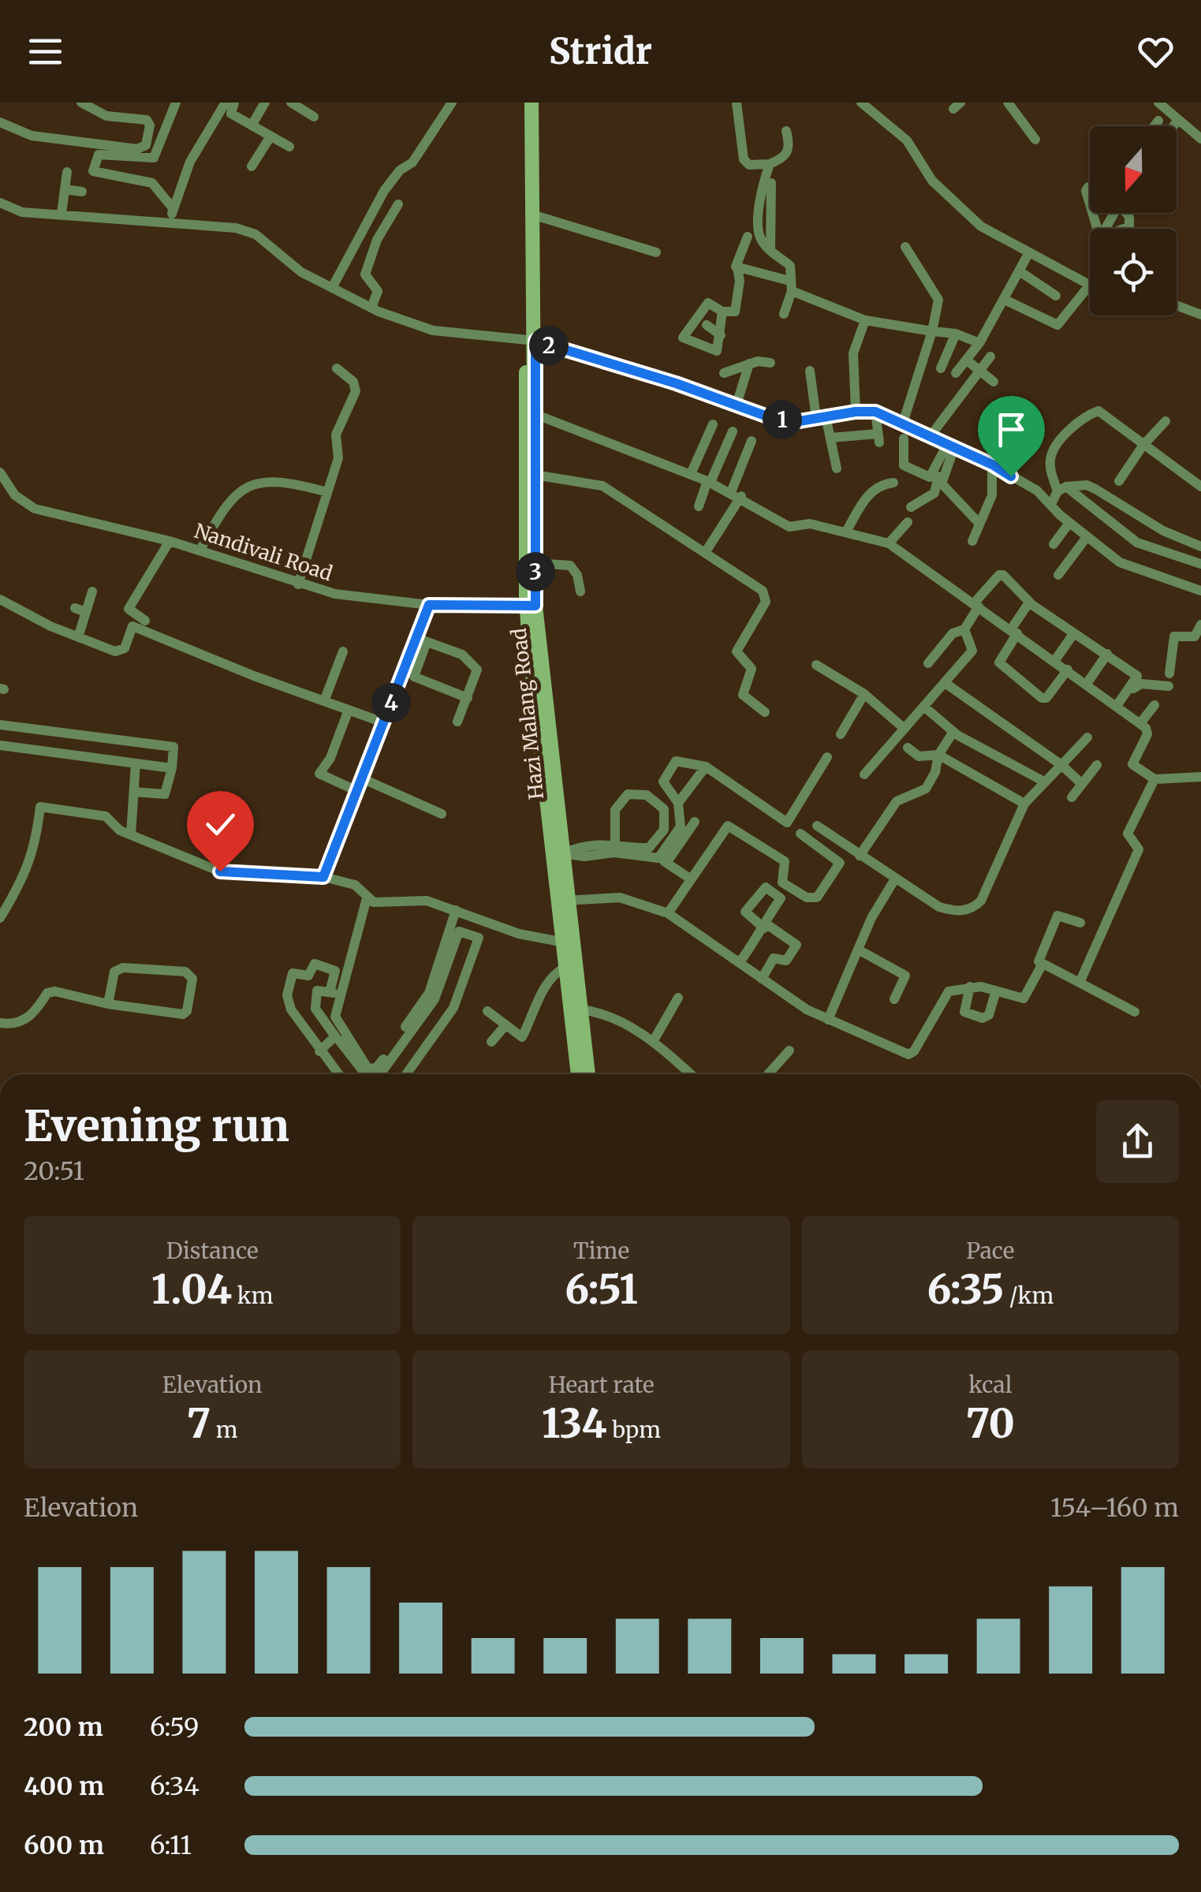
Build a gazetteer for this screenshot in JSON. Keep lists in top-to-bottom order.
{
  "streets": {
    "main road": ["Hazi Malang Road"],
    "street": ["Nandivali Road"]
  },
  "crossings": [
    ["Nandivali Road", "Hazi Malang Road"]
  ],
  "north": "bottom",
  "page": {
    "header": "Stridr",
    "pins": [
      "2",
      "1",
      "3",
      "4"
    ],
    "heading": ["Evening run", "20:51"],
    "stats": [
      ["Distance", "1.04 km"],
      ["Time", "6:51"],
      ["Pace", "6:35 /km"],
      ["Elevation", "7 m"],
      ["Heart rate", "134 bpm"],
      ["kcal", "70"]
    ],
    "chart": ["Elevation", "154–160 m"],
    "list": [
      {
        "name": "200 m",
        "note": "6:59"
      },
      {
        "name": "400 m",
        "note": "6:34"
      },
      {
        "name": "600 m",
        "note": "6:11"
      }
    ]
  }
}
